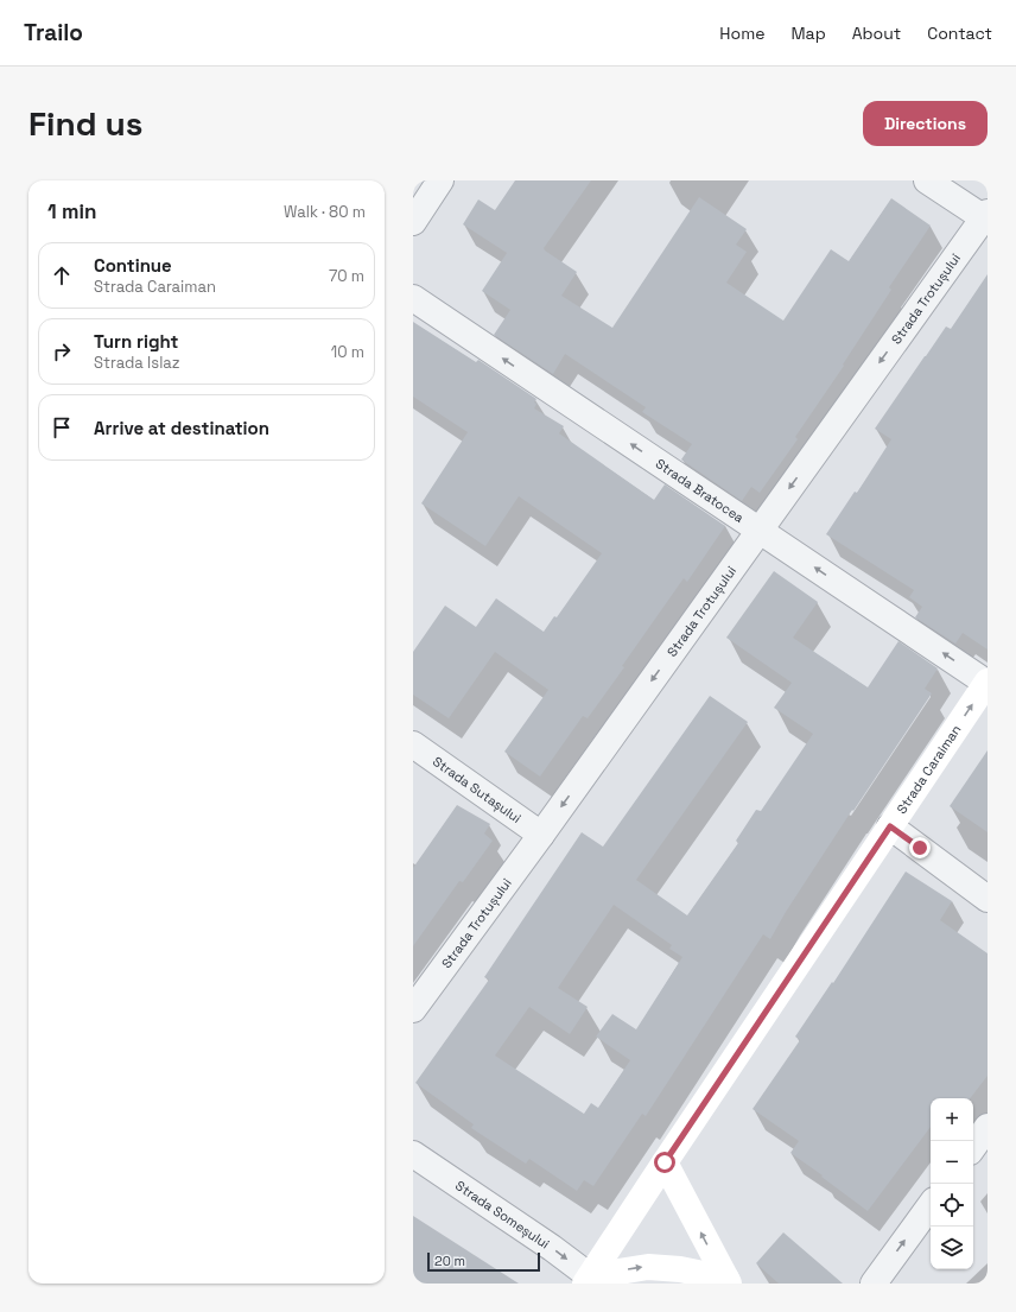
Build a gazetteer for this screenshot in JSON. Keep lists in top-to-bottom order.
{
  "streets": {
    "street": [
      "Strada Trotușului",
      "Strada Bratocea",
      "Strada Caraiman",
      "Strada Sutașului",
      "Strada Someșului"
    ]
  },
  "crossings": [
    ["Strada Trotușului", "Strada Bratocea"],
    ["Strada Trotușului", "Strada Sutașului"],
    ["Strada Bratocea", "Strada Caraiman"],
    ["Strada Caraiman", "Strada Someșului"]
  ],
  "one_way": ["Strada Trotușului", "Strada Bratocea", "Strada Someșului"],
  "scale_bar": "20 m",
  "page": {
    "header": "Trailo",
    "nav": [
      "Home",
      "Map",
      "About",
      "Contact"
    ],
    "buttons": "Directions",
    "title": "Find us",
    "heading": ["1 min", "Walk · 80 m"],
    "list": [
      ["Continue", "Strada Caraiman", "70 m"],
      ["Turn right", "Strada Islaz", "10 m"],
      "Arrive at destination"
    ],
    "map_buttons": ["+", "−"],
    "scale": "20 m"
  }
}
